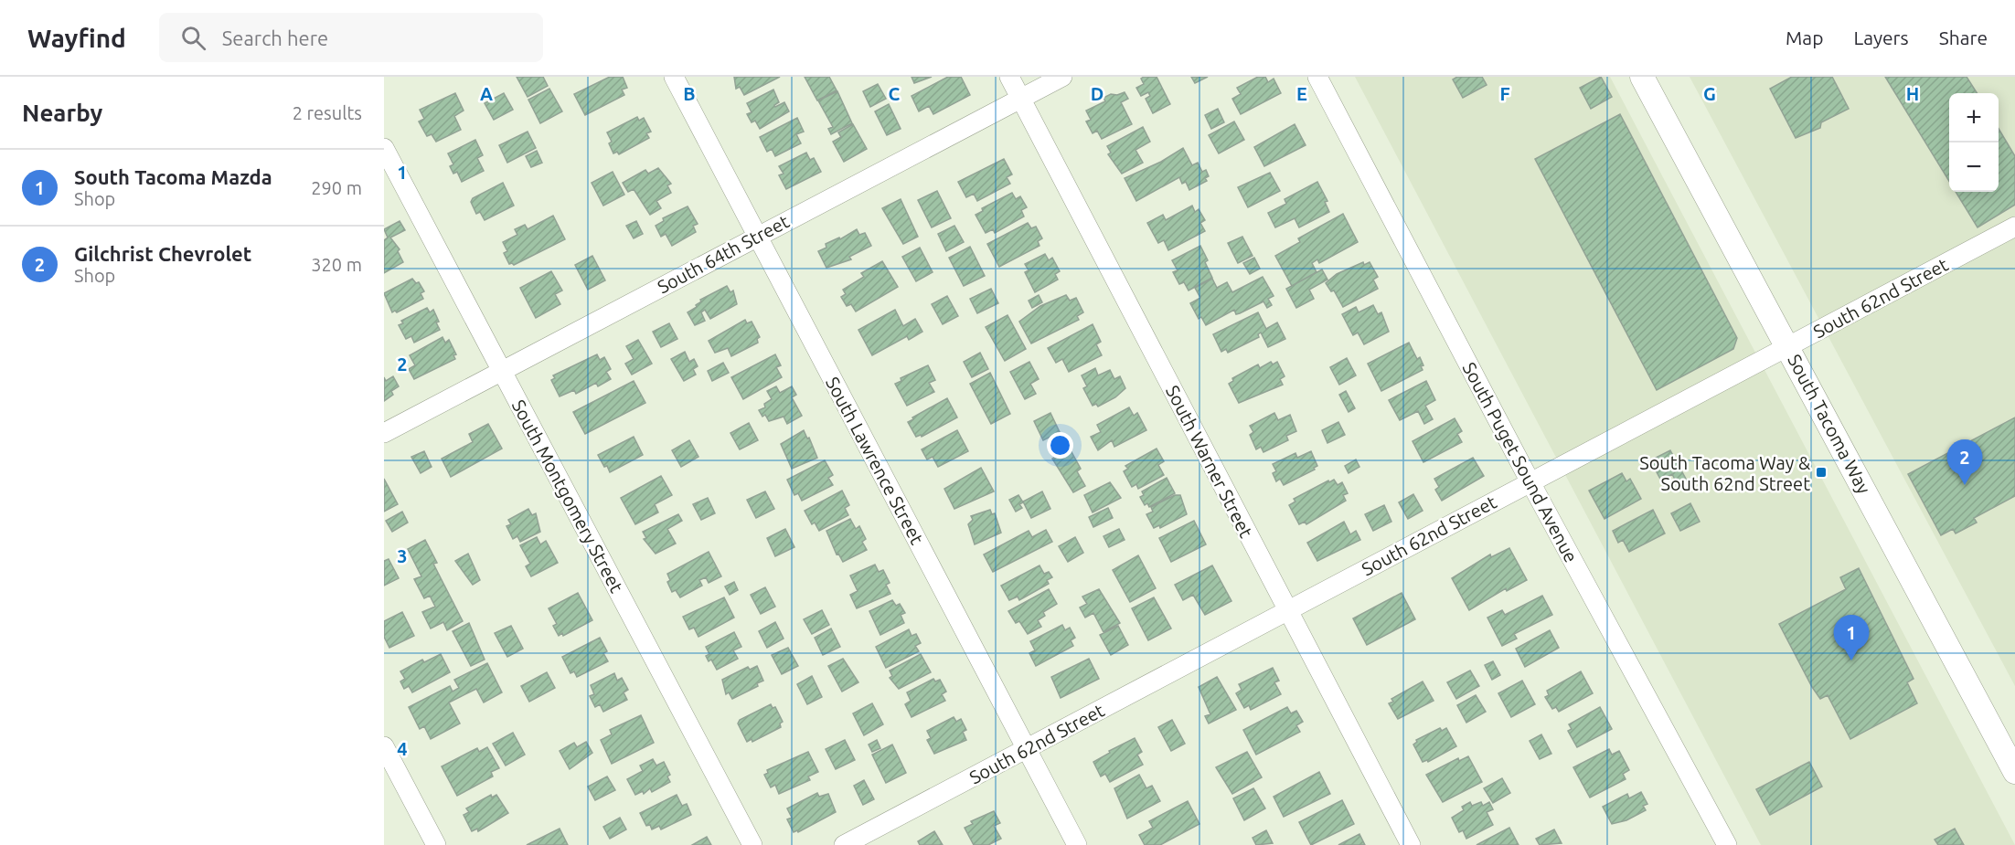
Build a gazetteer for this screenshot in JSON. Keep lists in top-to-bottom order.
{
  "streets": {
    "main road": ["South Tacoma Way"],
    "street": [
      "South 64th Street",
      "South 62nd Street",
      "South Lawrence Street",
      "South Warner Street",
      "South Puget Sound Avenue",
      "South Montgomery Street"
    ]
  },
  "crossings": [
    ["South 64th Street", "South Lawrence Street"],
    ["South 64th Street", "South Warner Street"],
    ["South 64th Street", "South Montgomery Street"],
    ["South 62nd Street", "South Tacoma Way"],
    ["South 62nd Street", "South Lawrence Street"],
    ["South 62nd Street", "South Warner Street"],
    ["South 62nd Street", "South Puget Sound Avenue"]
  ],
  "places": {
    "transit": ["South Tacoma Way & South 62nd Street"]
  },
  "page": {
    "header": "Wayfind",
    "search": "Search here",
    "nav": ["Map", "Layers", "Share"],
    "heading": ["Nearby", "2 results"],
    "map_buttons": ["+", "−"],
    "list": [
      {
        "mark": "1",
        "name": "South Tacoma Mazda",
        "note": "Shop",
        "value": "290 m"
      },
      {
        "mark": "2",
        "name": "Gilchrist Chevrolet",
        "note": "Shop",
        "value": "320 m"
      }
    ],
    "pins": ["2", "1"]
  },
  "grid": {
    "columns": [
      "A",
      "B",
      "C",
      "D",
      "E",
      "F",
      "G",
      "H"
    ],
    "rows": [
      "1",
      "2",
      "3",
      "4"
    ]
  }
}
